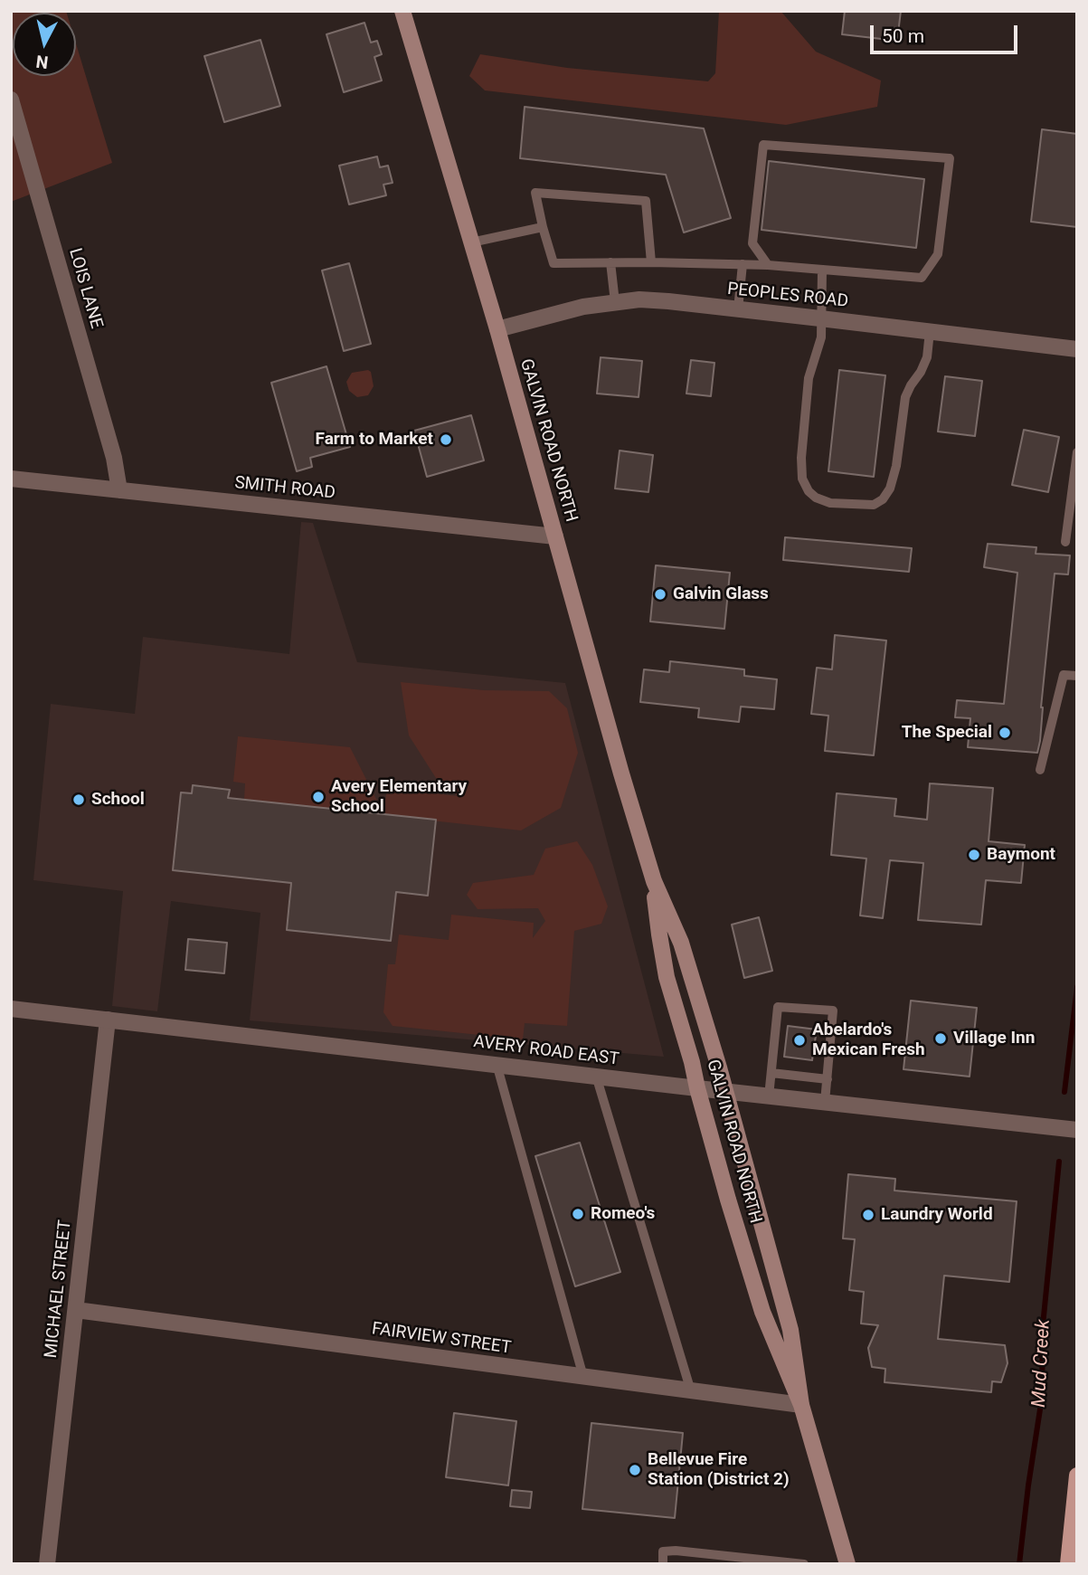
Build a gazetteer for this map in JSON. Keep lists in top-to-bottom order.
{
  "streets": {
    "main road": ["GALVIN ROAD NORTH"],
    "street": [
      "LOIS LANE",
      "PEOPLES ROAD",
      "SMITH ROAD",
      "AVERY ROAD EAST",
      "MICHAEL STREET",
      "FAIRVIEW STREET"
    ]
  },
  "crossings": [
    ["LOIS LANE", "SMITH ROAD"],
    ["PEOPLES ROAD", "GALVIN ROAD NORTH"],
    ["GALVIN ROAD NORTH", "SMITH ROAD"],
    ["GALVIN ROAD NORTH", "AVERY ROAD EAST"],
    ["GALVIN ROAD NORTH", "FAIRVIEW STREET"],
    ["AVERY ROAD EAST", "MICHAEL STREET"],
    ["MICHAEL STREET", "FAIRVIEW STREET"]
  ],
  "water": ["Mud Creek"],
  "places": [
    "Farm to Market",
    "Galvin Glass",
    "The Special",
    "Avery Elementary School",
    "School",
    "Baymont",
    "Village Inn",
    "Abelardo's Mexican Fresh",
    "Romeo's",
    "Laundry World",
    "Bellevue Fire Station (District 2)"
  ],
  "scale_bar": "50 m",
  "north": "bottom"
}
